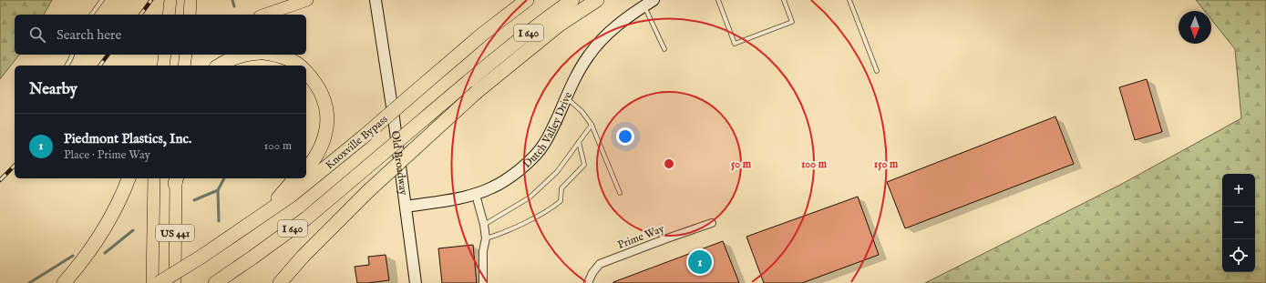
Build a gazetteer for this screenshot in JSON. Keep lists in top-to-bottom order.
{
  "streets": {
    "highway": ["I 640", "Knoxville Bypass"],
    "main road": ["US 441"],
    "street": ["Dutch Valley Drive", "Old Broadway", "Prime Way"]
  },
  "crossings": [
    ["Dutch Valley Drive", "Old Broadway"]
  ],
  "north": "bottom",
  "page": {
    "search": "Search here",
    "heading": "Nearby",
    "list": [
      {
        "mark": "1",
        "name": "Piedmont Plastics, Inc.",
        "note": "Place · Prime Way",
        "value": "100 m"
      }
    ],
    "map_buttons": ["+", "−"],
    "pins": "1"
  },
  "rings": ["50 m", "100 m", "150 m"]
}
